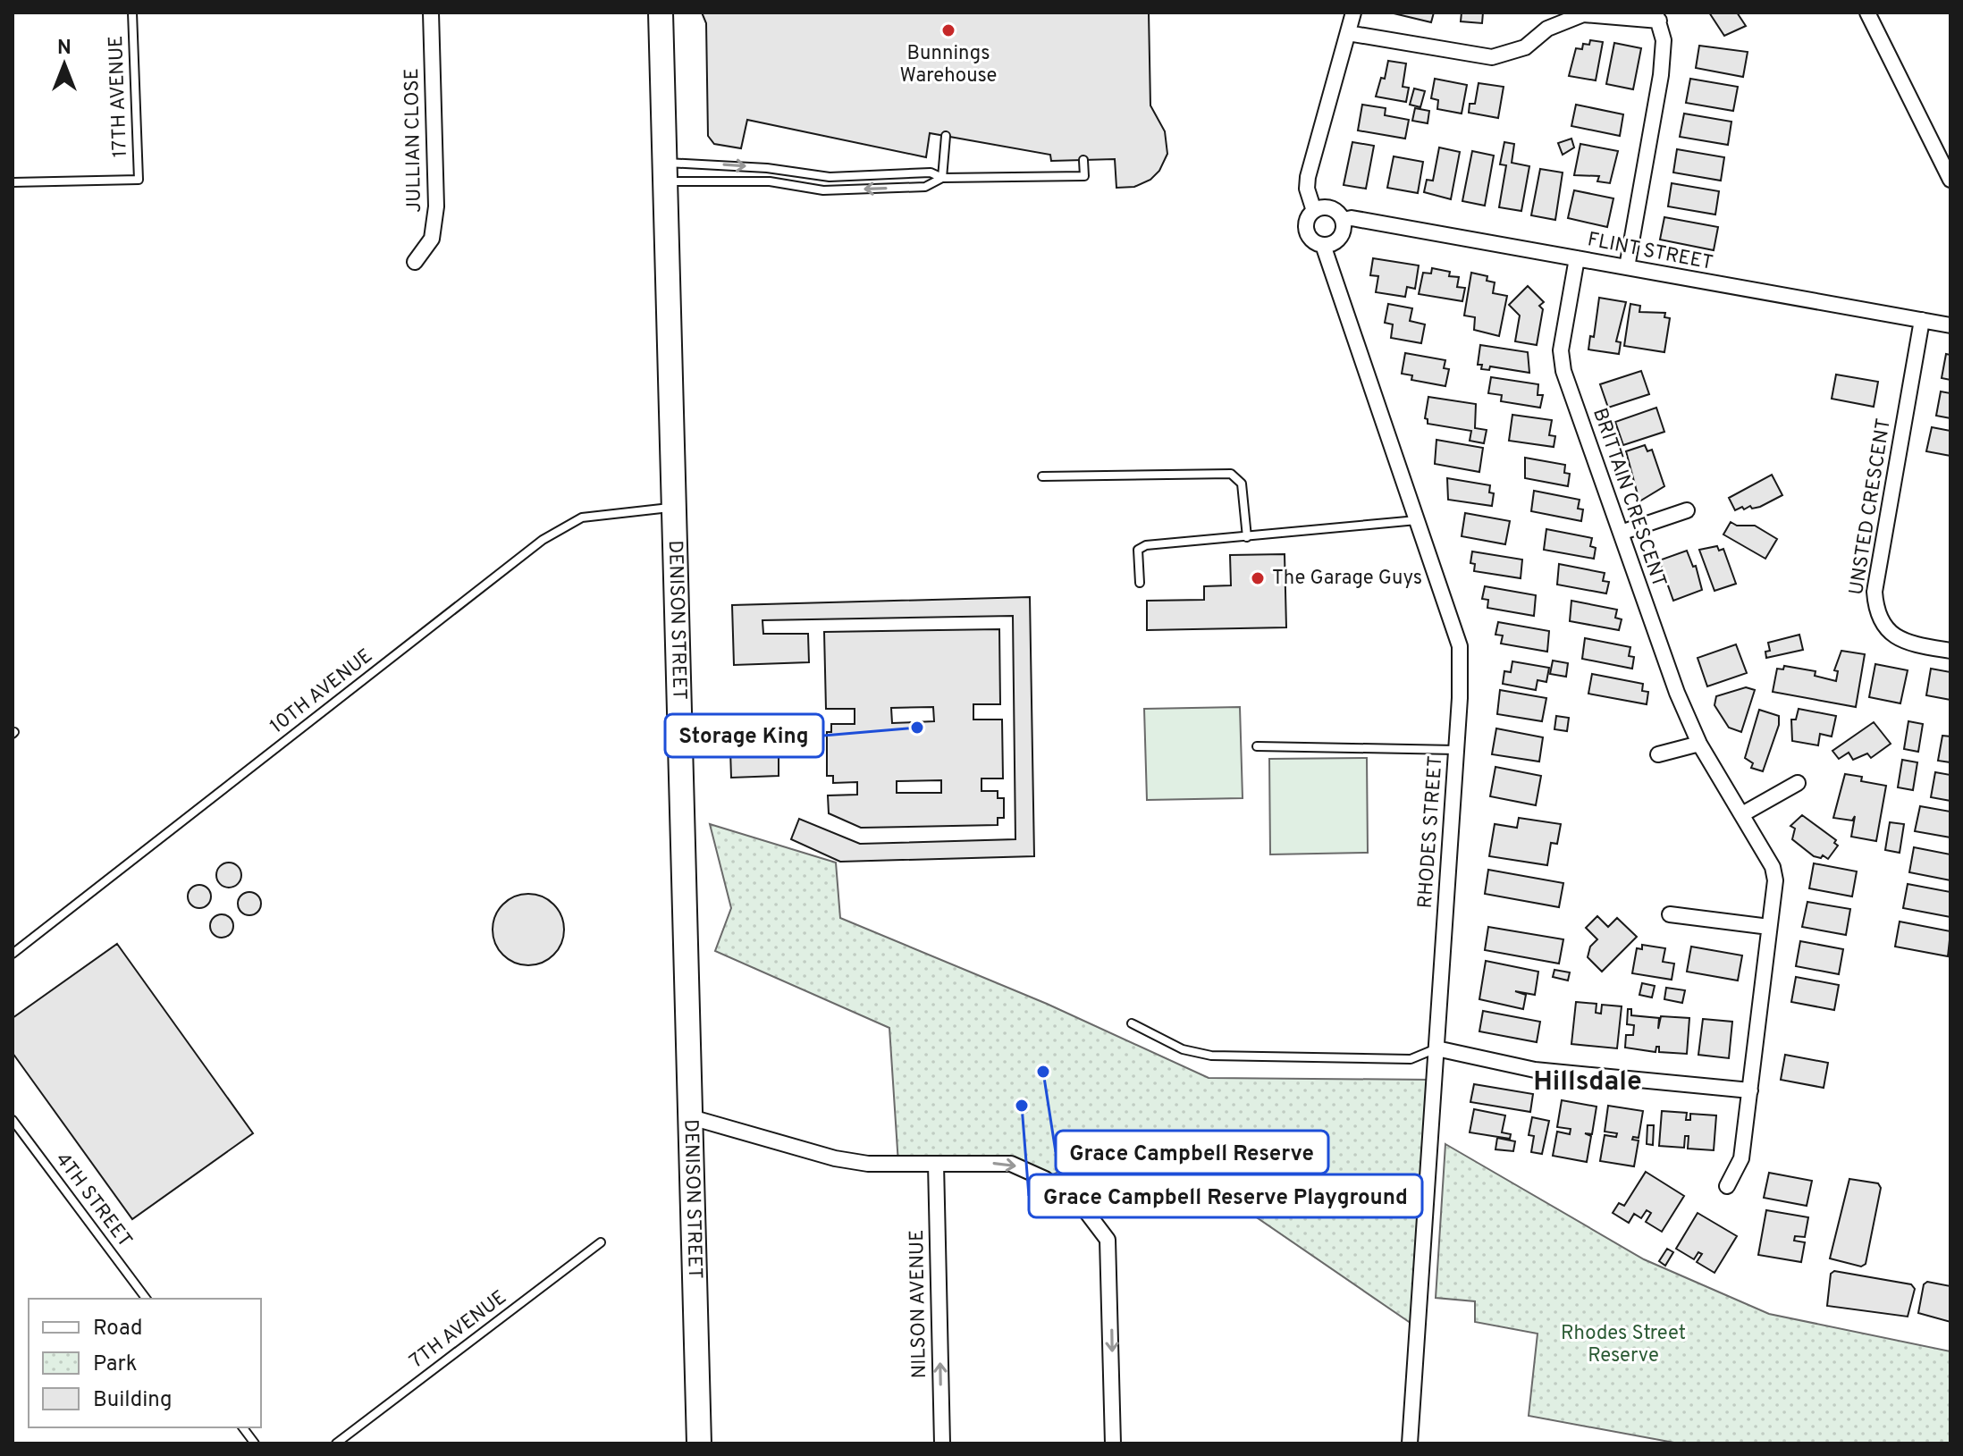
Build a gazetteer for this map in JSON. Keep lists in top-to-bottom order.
{
  "streets": {
    "main road": ["DENISON STREET"],
    "street": [
      "JULLIAN CLOSE",
      "FLINT STREET",
      "BRITTAIN CRESCENT",
      "UNSTED CRESCENT",
      "RHODES STREET",
      "NILSON AVENUE"
    ],
    "lane": [
      "17TH AVENUE",
      "10TH AVENUE",
      "4TH STREET",
      "7TH AVENUE"
    ]
  },
  "crossings": [
    ["FLINT STREET", "BRITTAIN CRESCENT"],
    ["FLINT STREET", "UNSTED CRESCENT"],
    ["FLINT STREET", "RHODES STREET"],
    ["DENISON STREET", "10TH AVENUE"]
  ],
  "one_way": ["NILSON AVENUE"],
  "districts": ["Hillsdale"],
  "parks": ["Rhodes Street Reserve"],
  "places": [
    "Bunnings Warehouse",
    "The Garage Guys",
    "Storage King",
    "Grace Campbell Reserve",
    "Grace Campbell Reserve Playground"
  ],
  "legend": ["Road", "Park", "Building"],
  "north": "top"
}
